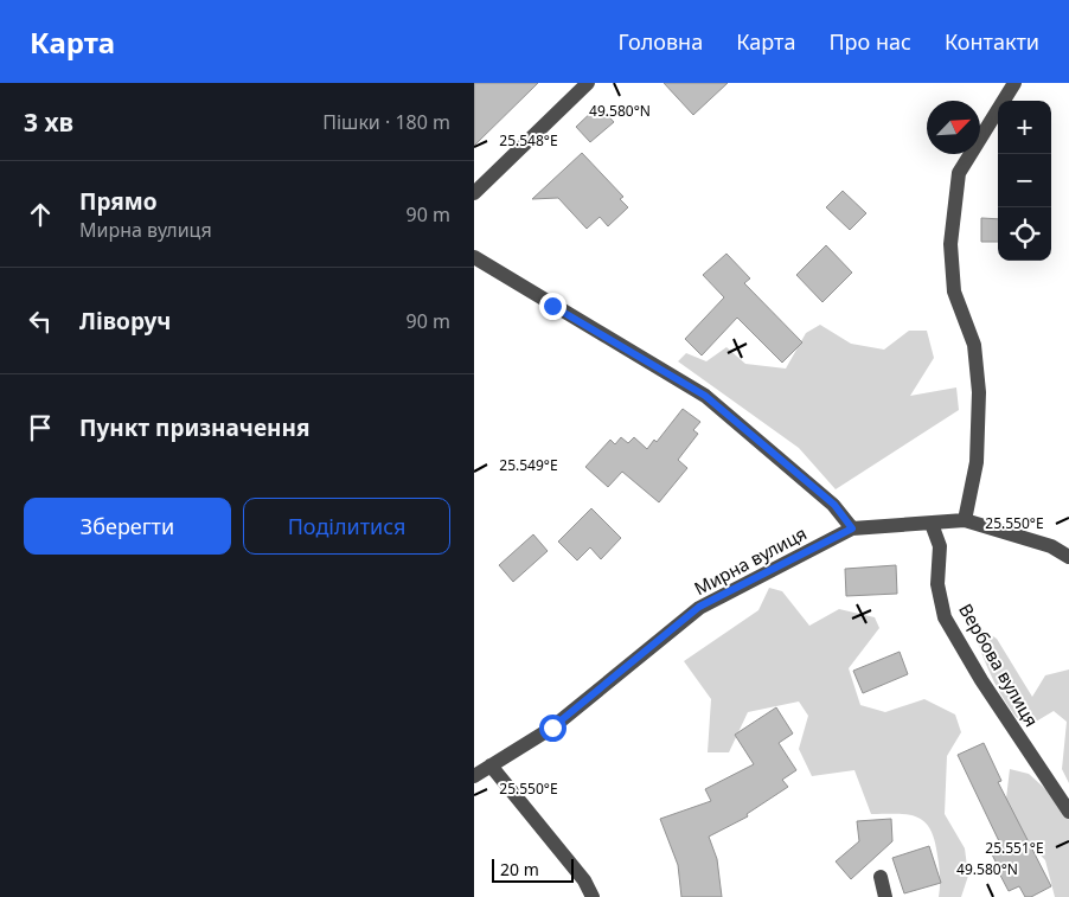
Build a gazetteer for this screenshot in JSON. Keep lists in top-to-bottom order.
{
  "streets": {
    "street": ["Мирна вулиця", "Вербова вулиця"]
  },
  "crossings": [
    ["Мирна вулиця", "Вербова вулиця"]
  ],
  "scale_bar": "20 m",
  "north": "top right",
  "page": {
    "header": "Карта",
    "nav": [
      "Головна",
      "Карта",
      "Про нас",
      "Контакти"
    ],
    "heading": ["3 хв", "Пішки · 180 m"],
    "map_buttons": ["+", "−"],
    "list": [
      ["Прямо", "Мирна вулиця", "90 m"],
      ["Ліворуч", "90 m"],
      "Пункт призначення"
    ],
    "buttons": ["Зберегти", "Поділитися"],
    "scale": "20 m"
  },
  "coordinates": [
    "49.580°N",
    "25.548°E",
    "25.549°E",
    "25.550°E",
    "25.551°E"
  ]
}
